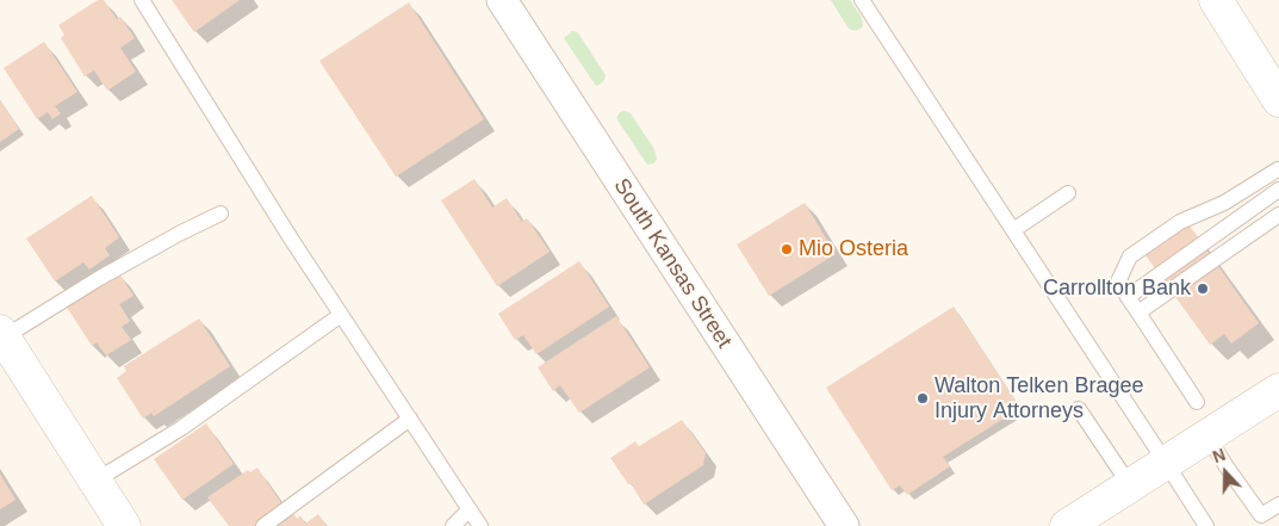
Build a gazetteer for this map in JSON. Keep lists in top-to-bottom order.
{
  "streets": {
    "street": ["South Kansas Street"]
  },
  "places": ["Mio Osteria", "Carrollton Bank", "Walton Telken Bragee Injury Attorneys"],
  "north": "top"
}
